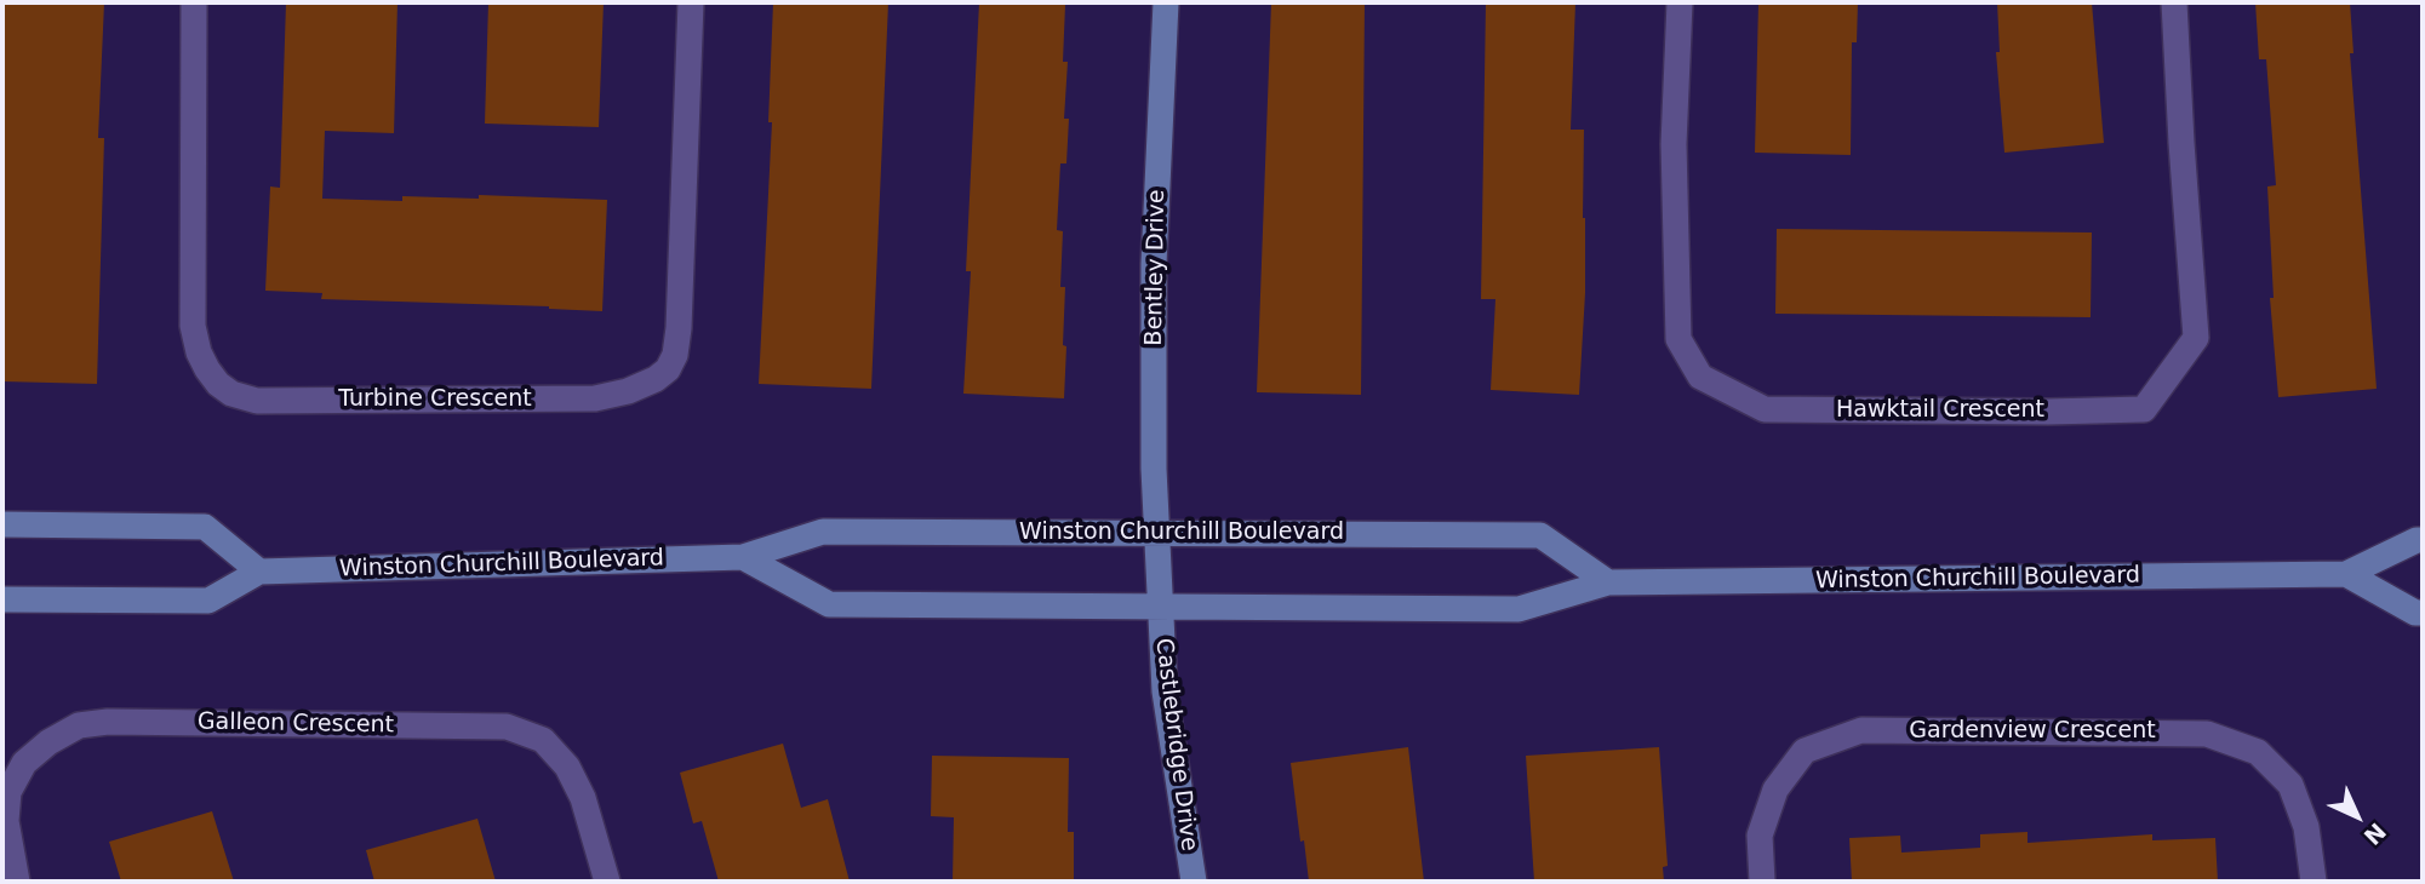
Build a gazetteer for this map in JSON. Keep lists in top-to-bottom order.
{
  "streets": {
    "main road": ["Bentley Drive", "Winston Churchill Boulevard", "Castlebridge Drive"],
    "street": [
      "Turbine Crescent",
      "Hawktail Crescent",
      "Galleon Crescent",
      "Gardenview Crescent"
    ]
  },
  "crossings": [
    ["Bentley Drive", "Winston Churchill Boulevard"],
    ["Bentley Drive", "Castlebridge Drive"],
    ["Winston Churchill Boulevard", "Castlebridge Drive"]
  ],
  "north": "bottom right"
}
